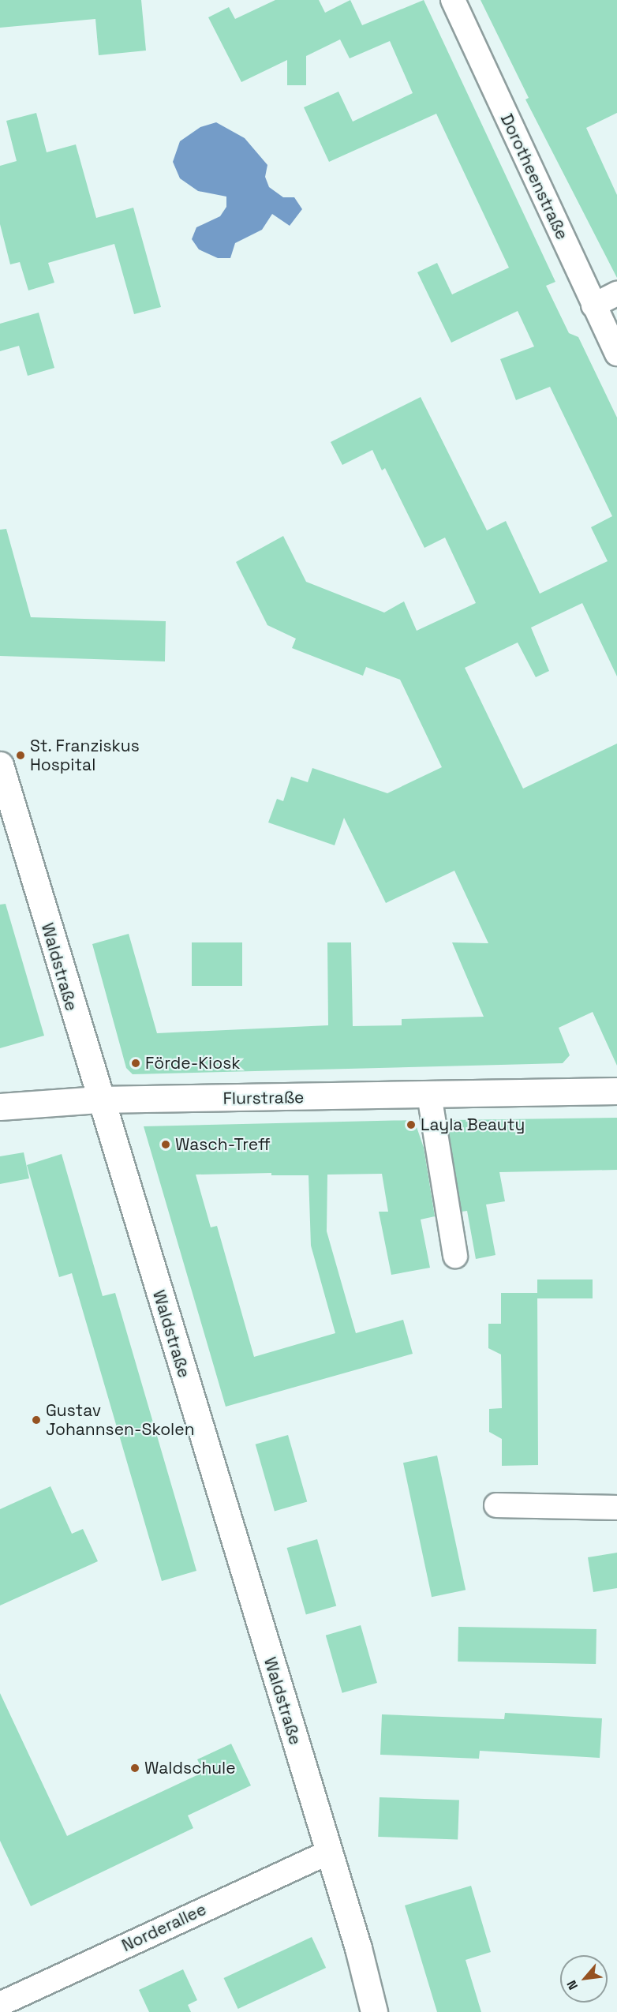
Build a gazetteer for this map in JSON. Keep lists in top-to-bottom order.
{
  "streets": {
    "main road": ["Waldstraße", "Flurstraße"],
    "street": ["Dorotheenstraße", "Norderallee"]
  },
  "crossings": [
    ["Waldstraße", "Flurstraße"],
    ["Waldstraße", "Norderallee"]
  ],
  "places": [
    "St. Franziskus Hospital",
    "Förde-Kiosk",
    "Layla Beauty",
    "Wasch-Treff",
    "Gustav Johannsen-Skolen",
    "Waldschule"
  ],
  "north": "bottom left"
}
